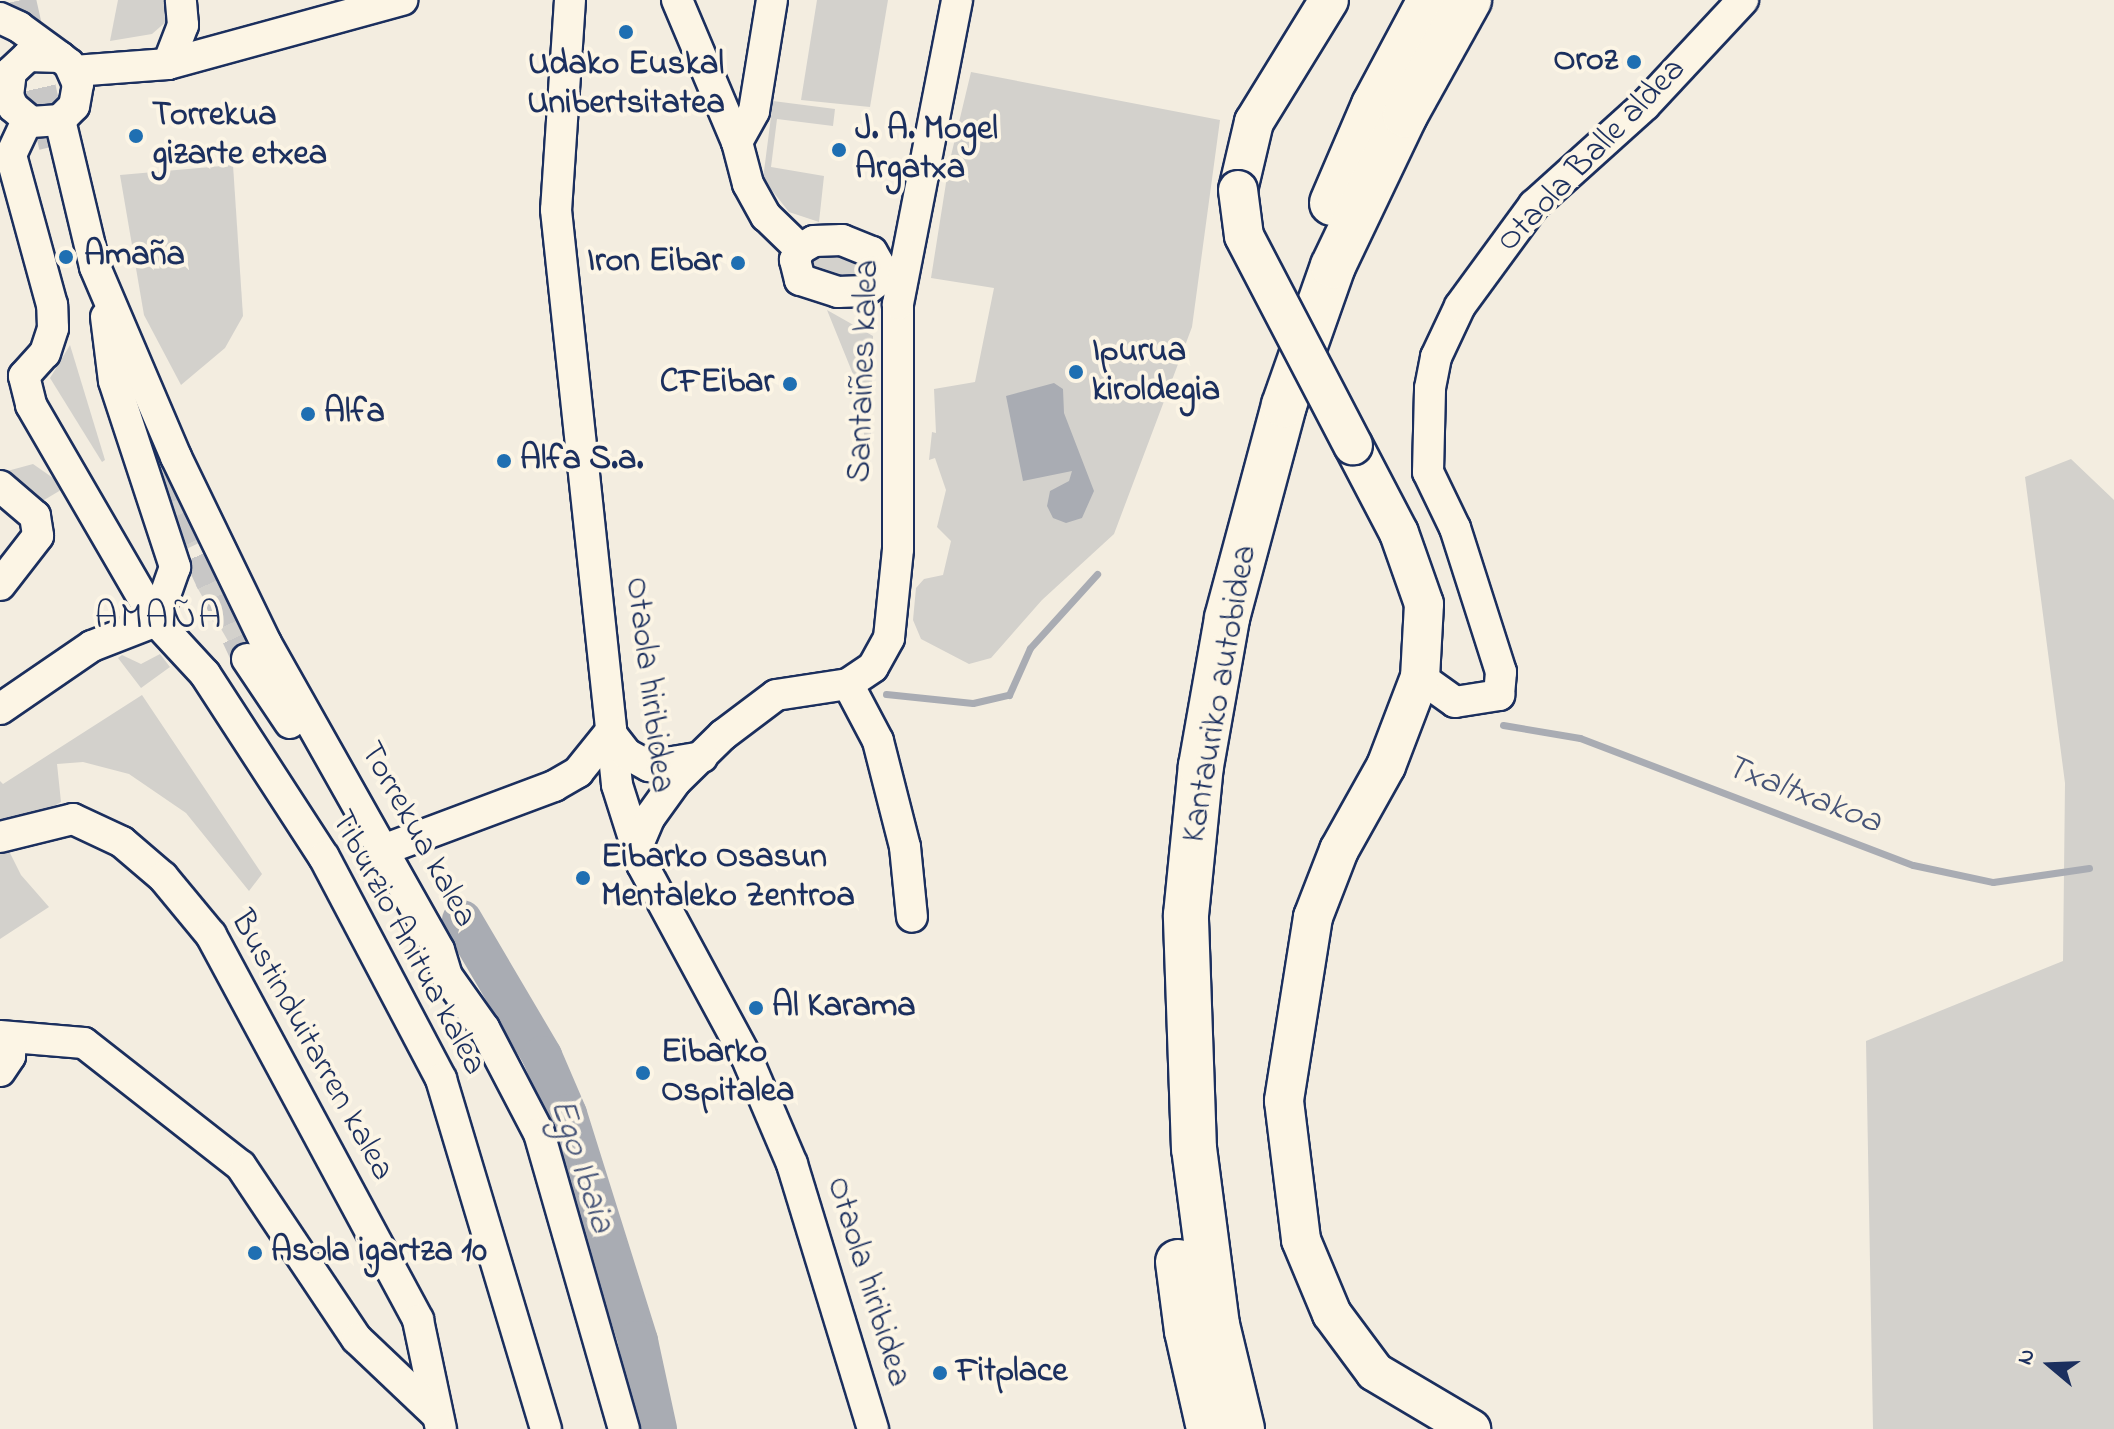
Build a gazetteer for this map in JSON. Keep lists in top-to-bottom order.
{
  "streets": {
    "highway": ["Kantauriko autobidea"],
    "street": [
      "Otaola Balle aldea",
      "Santaiñes kalea",
      "Otaola hiribidea",
      "Torrekua kalea",
      "Tiburzio Anitua kalea",
      "Bustinduitarren kalea"
    ]
  },
  "districts": ["AMAÑA"],
  "water": ["Txaltxakoa", "Ego Ibaia"],
  "places": [
    "Udako Euskal Unibertsitatea",
    "Oroz",
    "Torrekua gizarte etxea",
    "J. A. Mogel Argatxa",
    "Amaña",
    "Iron Eibar",
    "Ipurua kiroldegia",
    "CFEibar",
    "Alfa",
    "Alfa S.a.",
    "Eibarko Osasun Mentaleko Zentroa",
    "Al Karama",
    "Eibarko Ospitalea",
    "Asola igartza 10",
    "Fitplace"
  ],
  "north": "left"
}
